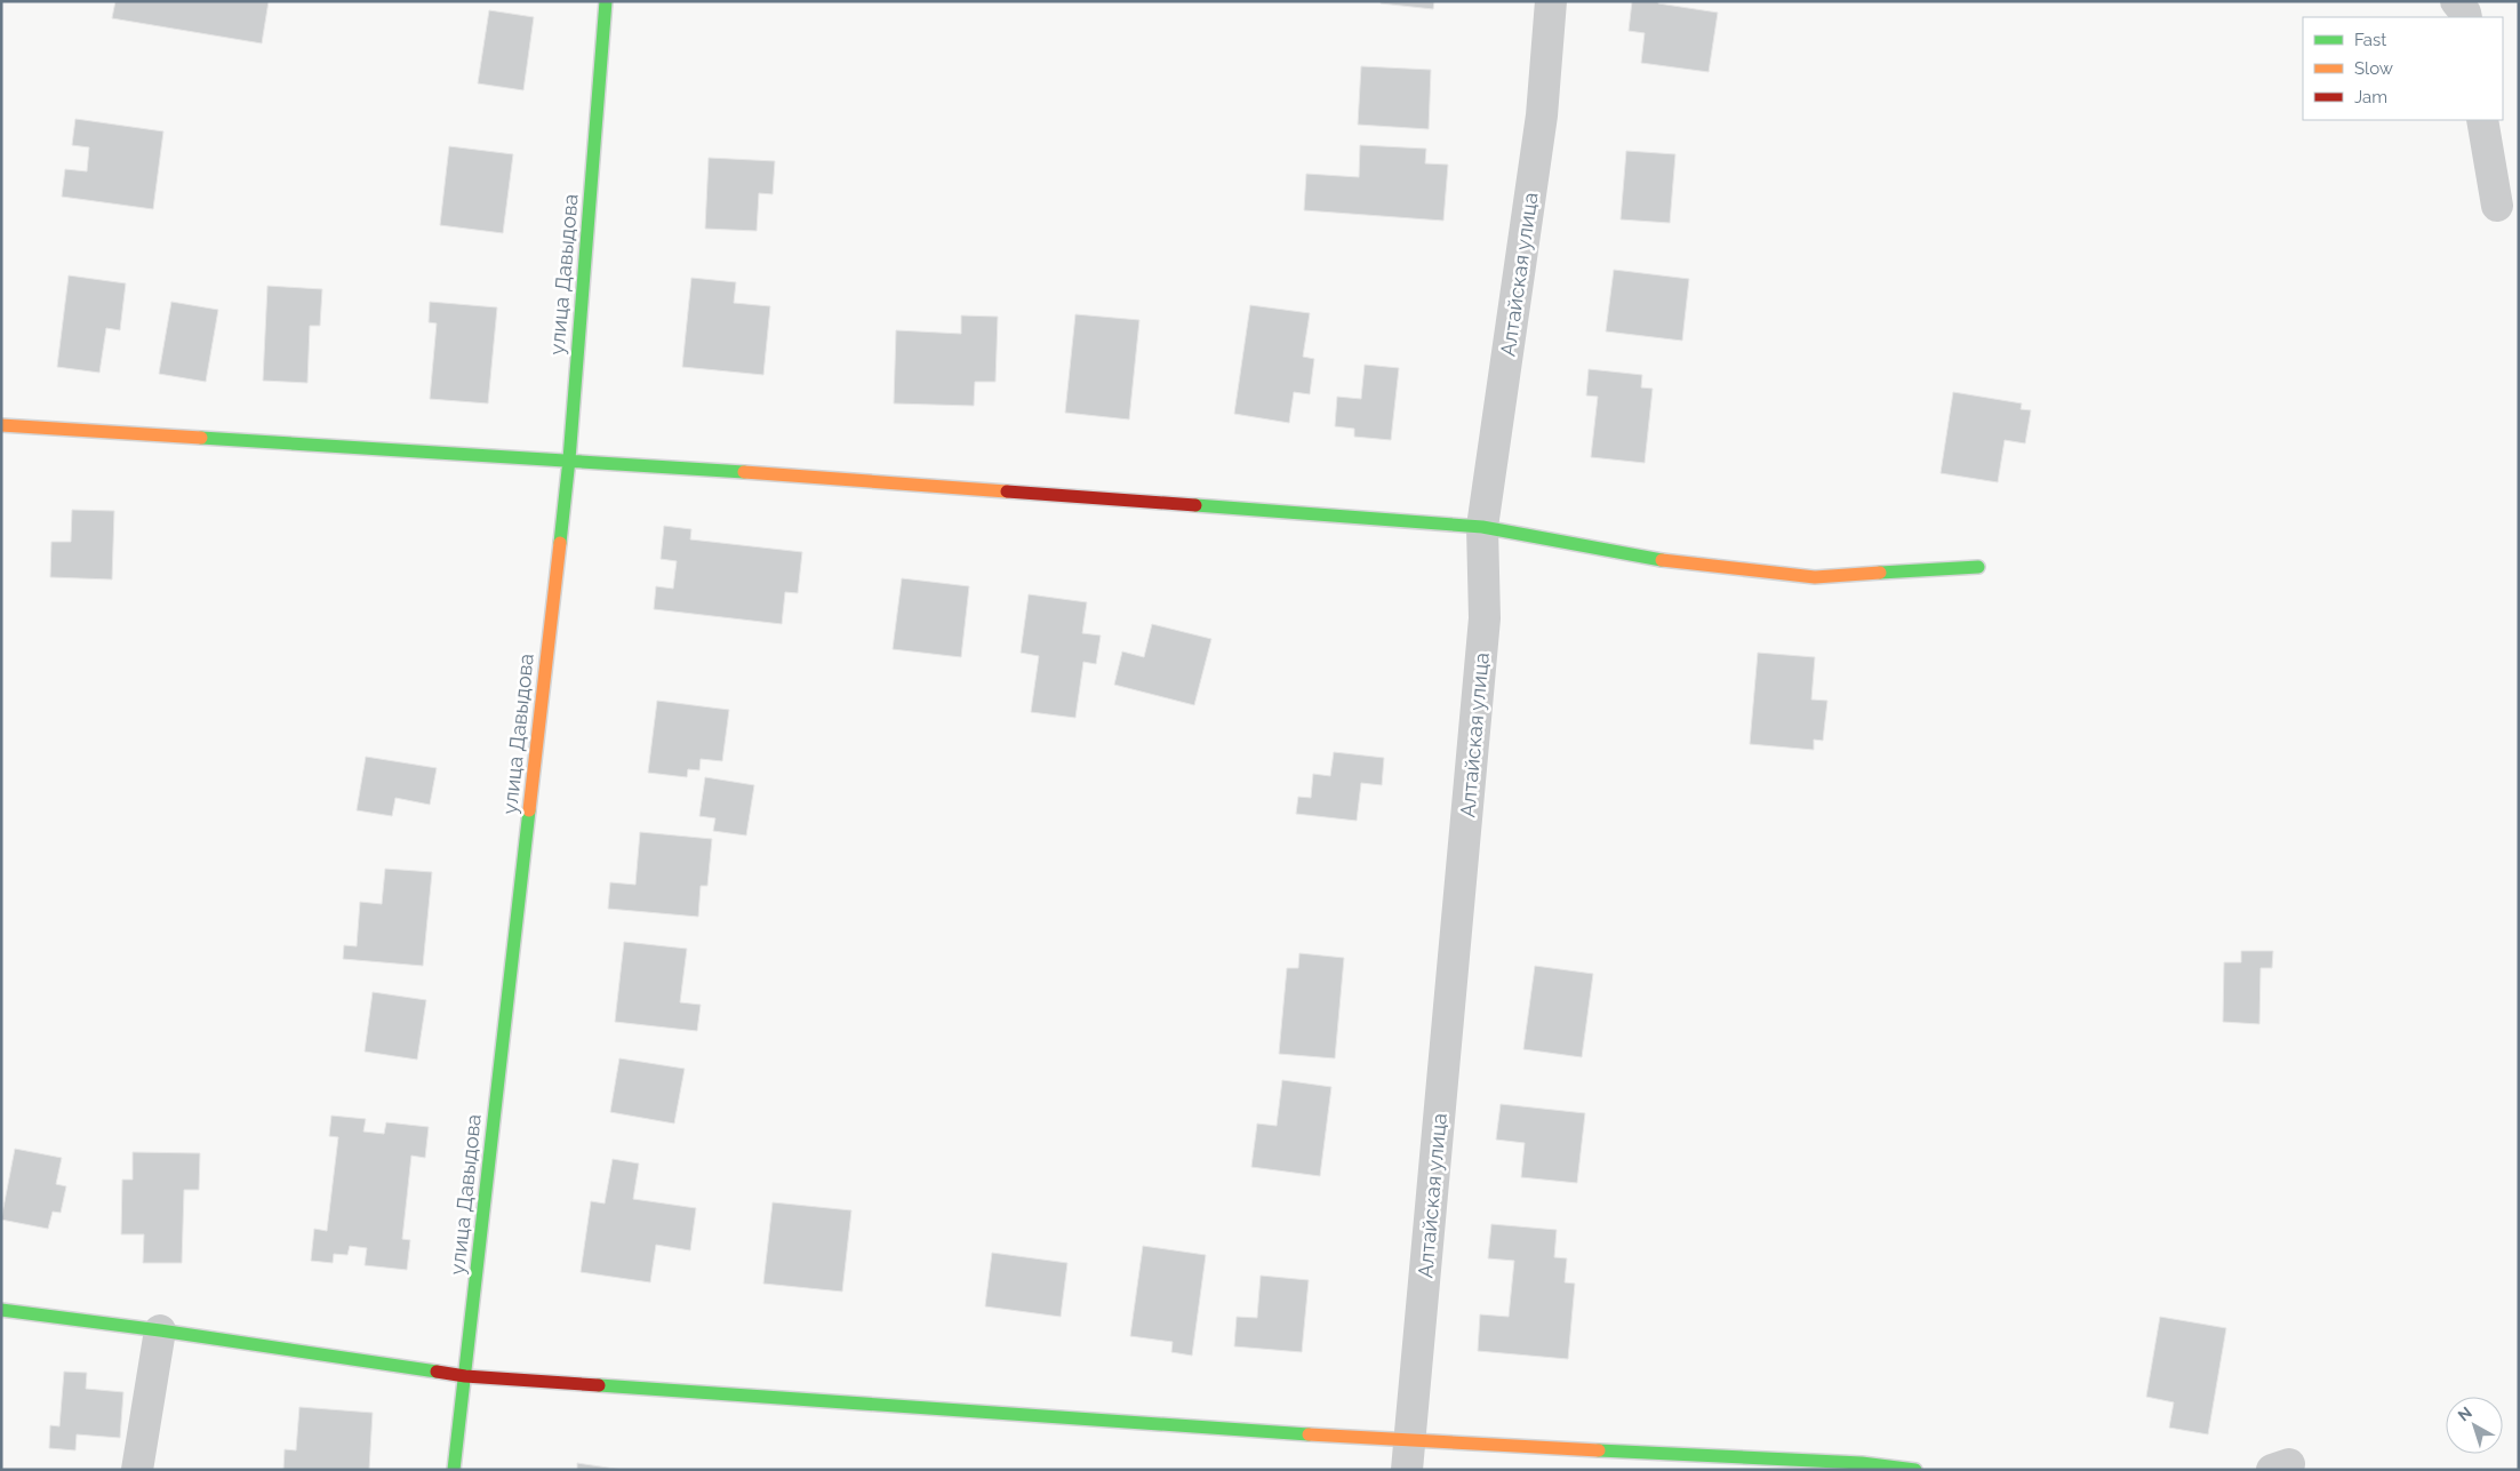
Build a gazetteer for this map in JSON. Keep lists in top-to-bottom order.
{
  "streets": {
    "street": ["улица Давыдова", "Алтайская улица"]
  },
  "legend": ["Fast", "Slow", "Jam"],
  "north": "top left"
}
